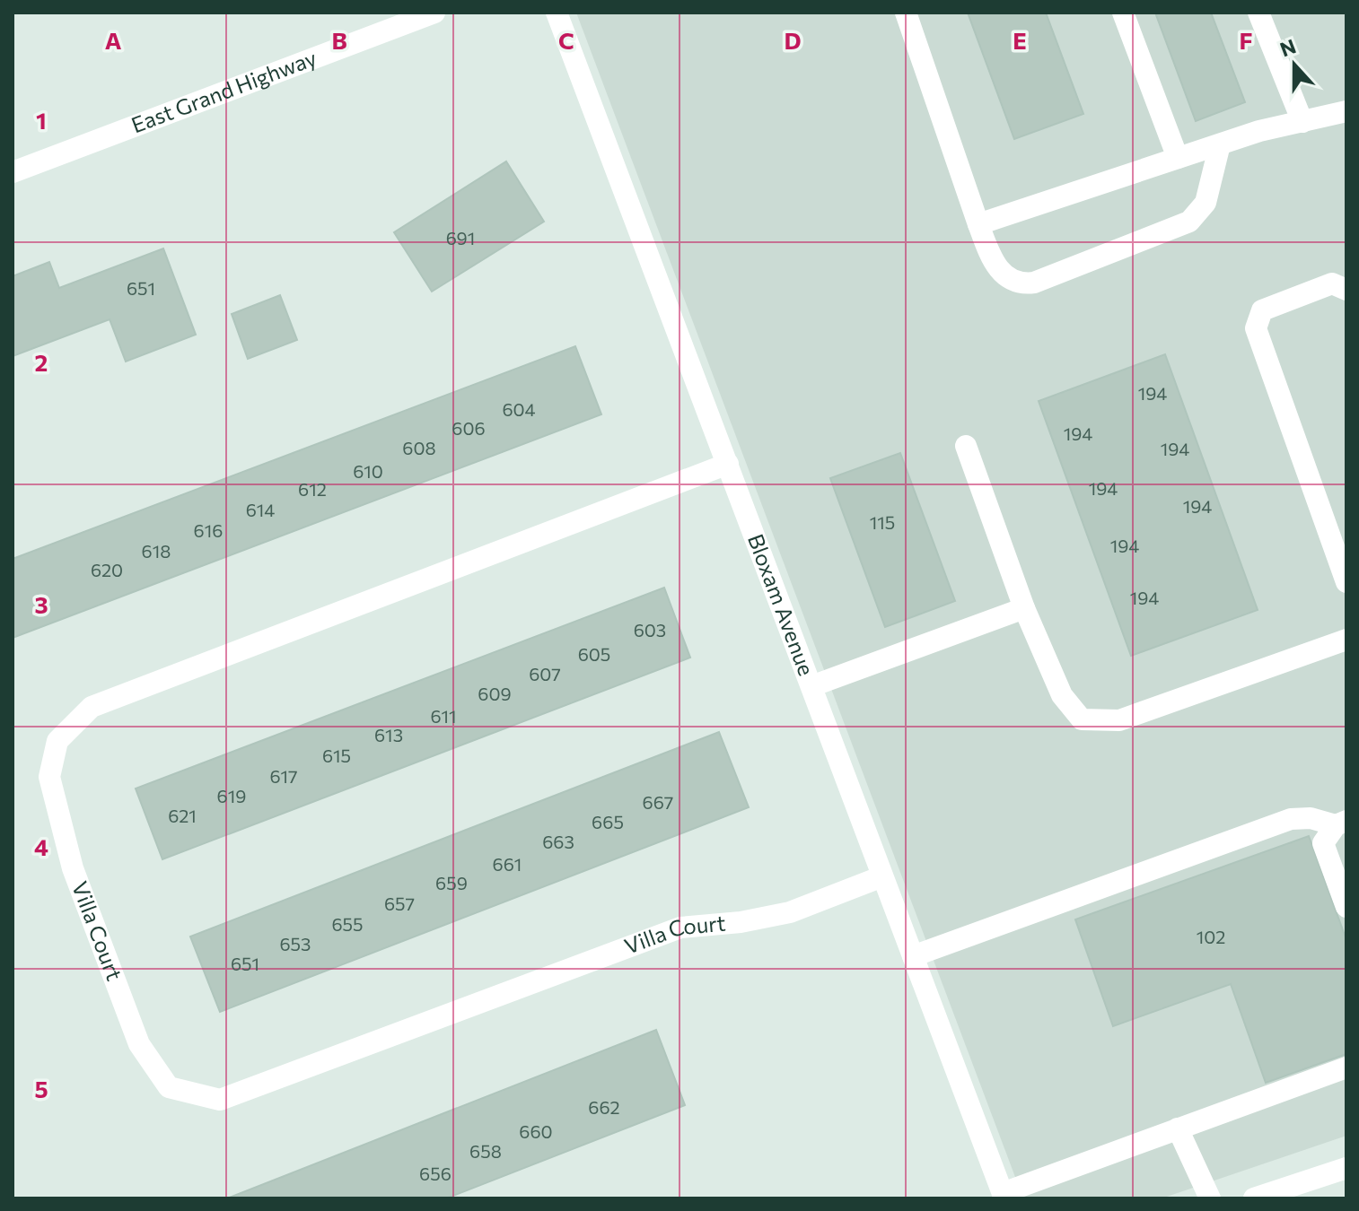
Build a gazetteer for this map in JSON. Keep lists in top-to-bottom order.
{
  "streets": {
    "street": ["East Grand Highway", "Bloxam Avenue", "Villa Court"]
  },
  "crossings": [
    ["Bloxam Avenue", "Villa Court"]
  ],
  "house_numbers": [
    "691",
    "651",
    "194",
    "604",
    "606",
    "194",
    "608",
    "194",
    "610",
    "194",
    "612",
    "194",
    "614",
    "115",
    "616",
    "194",
    "618",
    "620",
    "194",
    "603",
    "605",
    "607",
    "609",
    "611",
    "613",
    "615",
    "617",
    "619",
    "667",
    "621",
    "665",
    "663",
    "661",
    "659",
    "657",
    "655",
    "102",
    "653",
    "651",
    "662",
    "660",
    "658",
    "656"
  ],
  "north": "top",
  "grid": {
    "columns": [
      "A",
      "B",
      "C",
      "D",
      "E",
      "F"
    ],
    "rows": [
      "1",
      "2",
      "3",
      "4",
      "5"
    ]
  }
}
